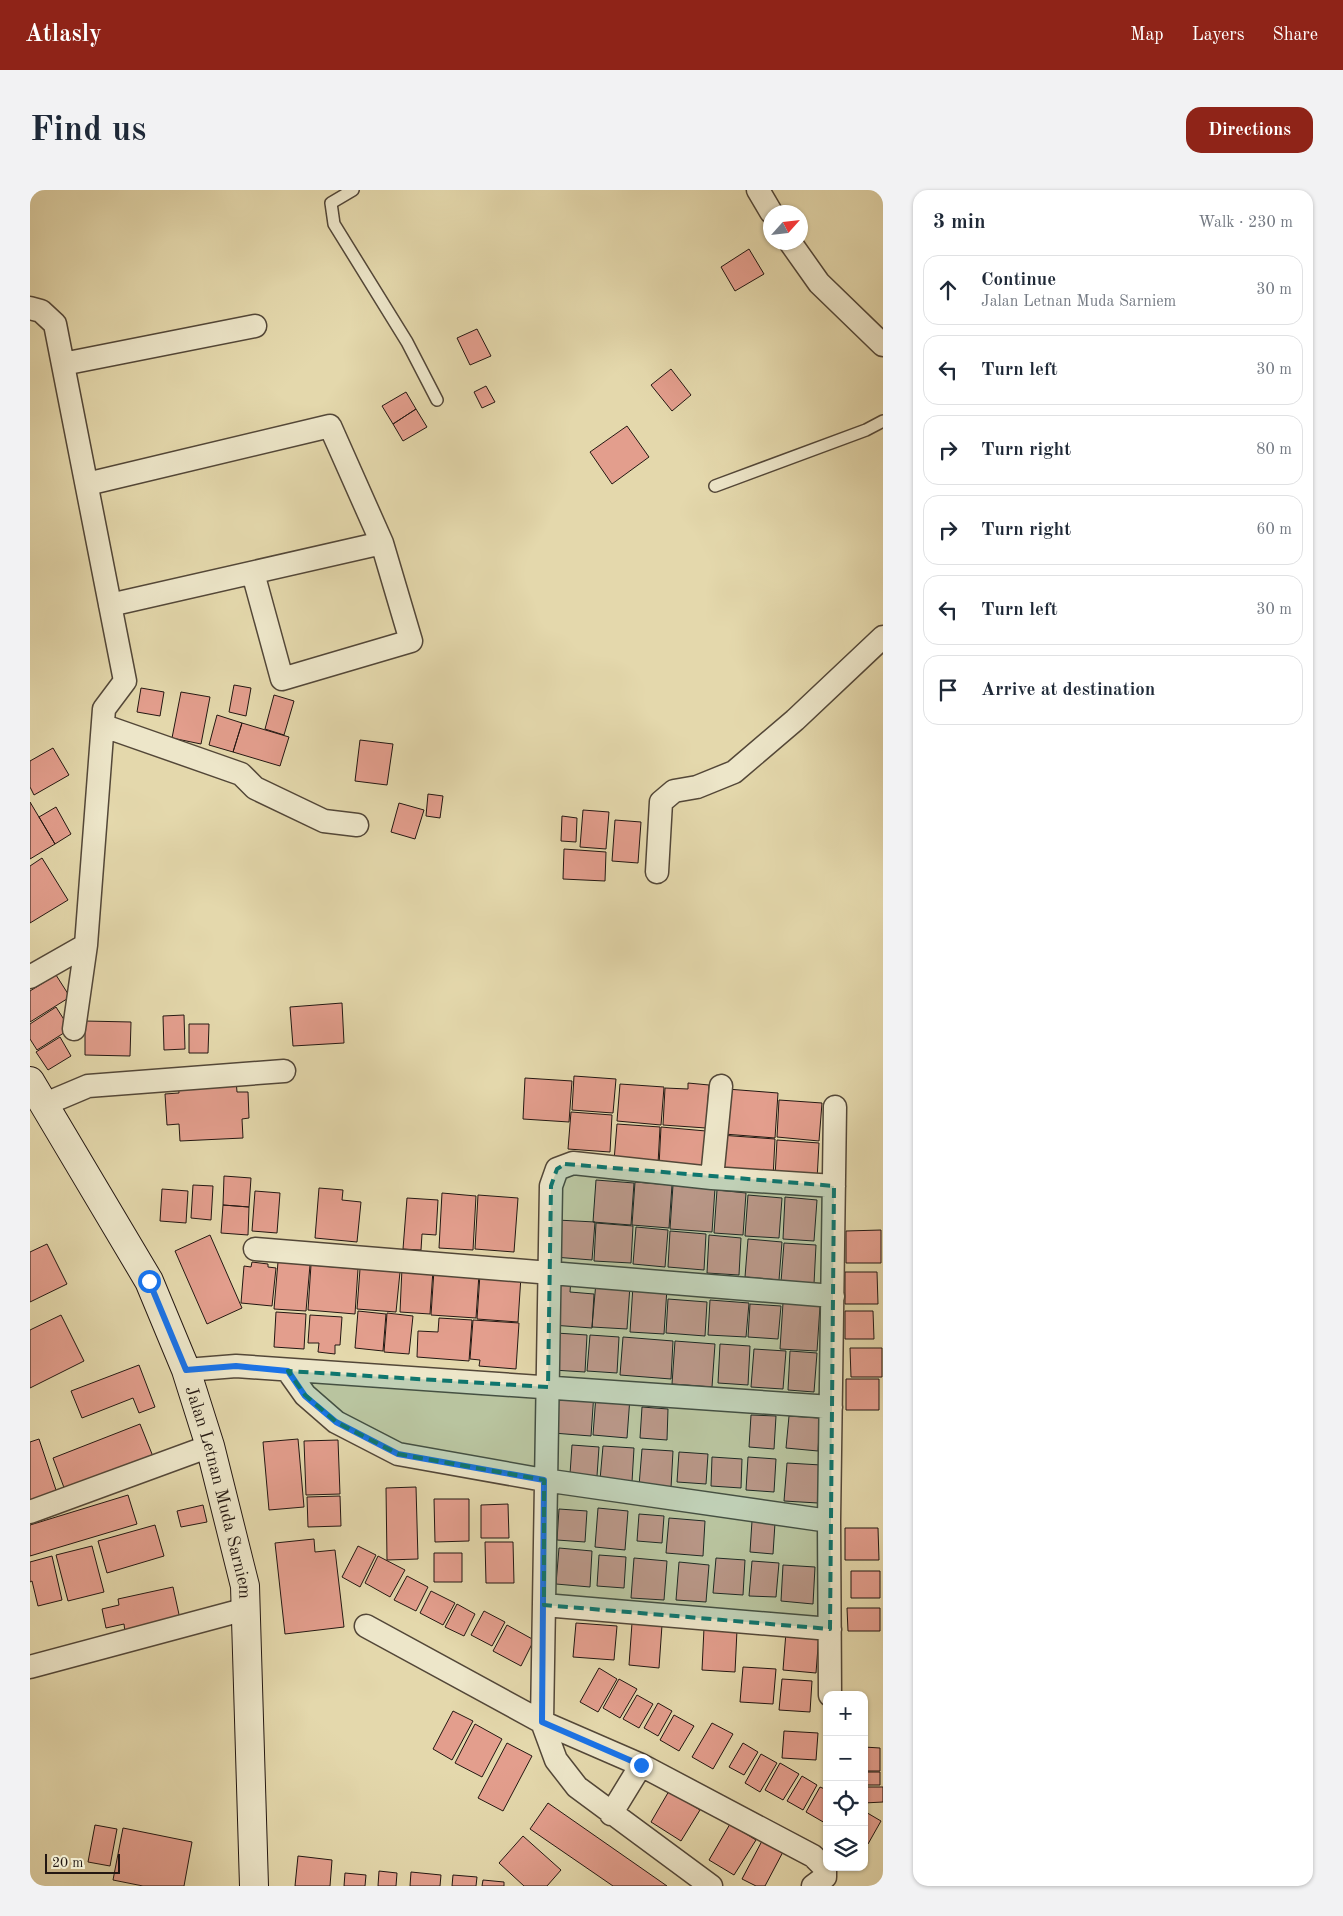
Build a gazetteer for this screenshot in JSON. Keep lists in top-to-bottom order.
{
  "streets": {
    "main road": ["Jalan Letnan Muda Sarniem"]
  },
  "scale_bar": "20 m",
  "north": "top right",
  "page": {
    "header": "Atlasly",
    "nav": ["Map", "Layers", "Share"],
    "buttons": "Directions",
    "title": "Find us",
    "heading": ["3 min", "Walk · 230 m"],
    "list": [
      ["Continue", "Jalan Letnan Muda Sarniem", "30 m"],
      ["Turn left", "30 m"],
      ["Turn right", "80 m"],
      ["Turn right", "60 m"],
      ["Turn left", "30 m"],
      "Arrive at destination"
    ],
    "map_buttons": ["+", "−"],
    "scale": "20 m"
  }
}
